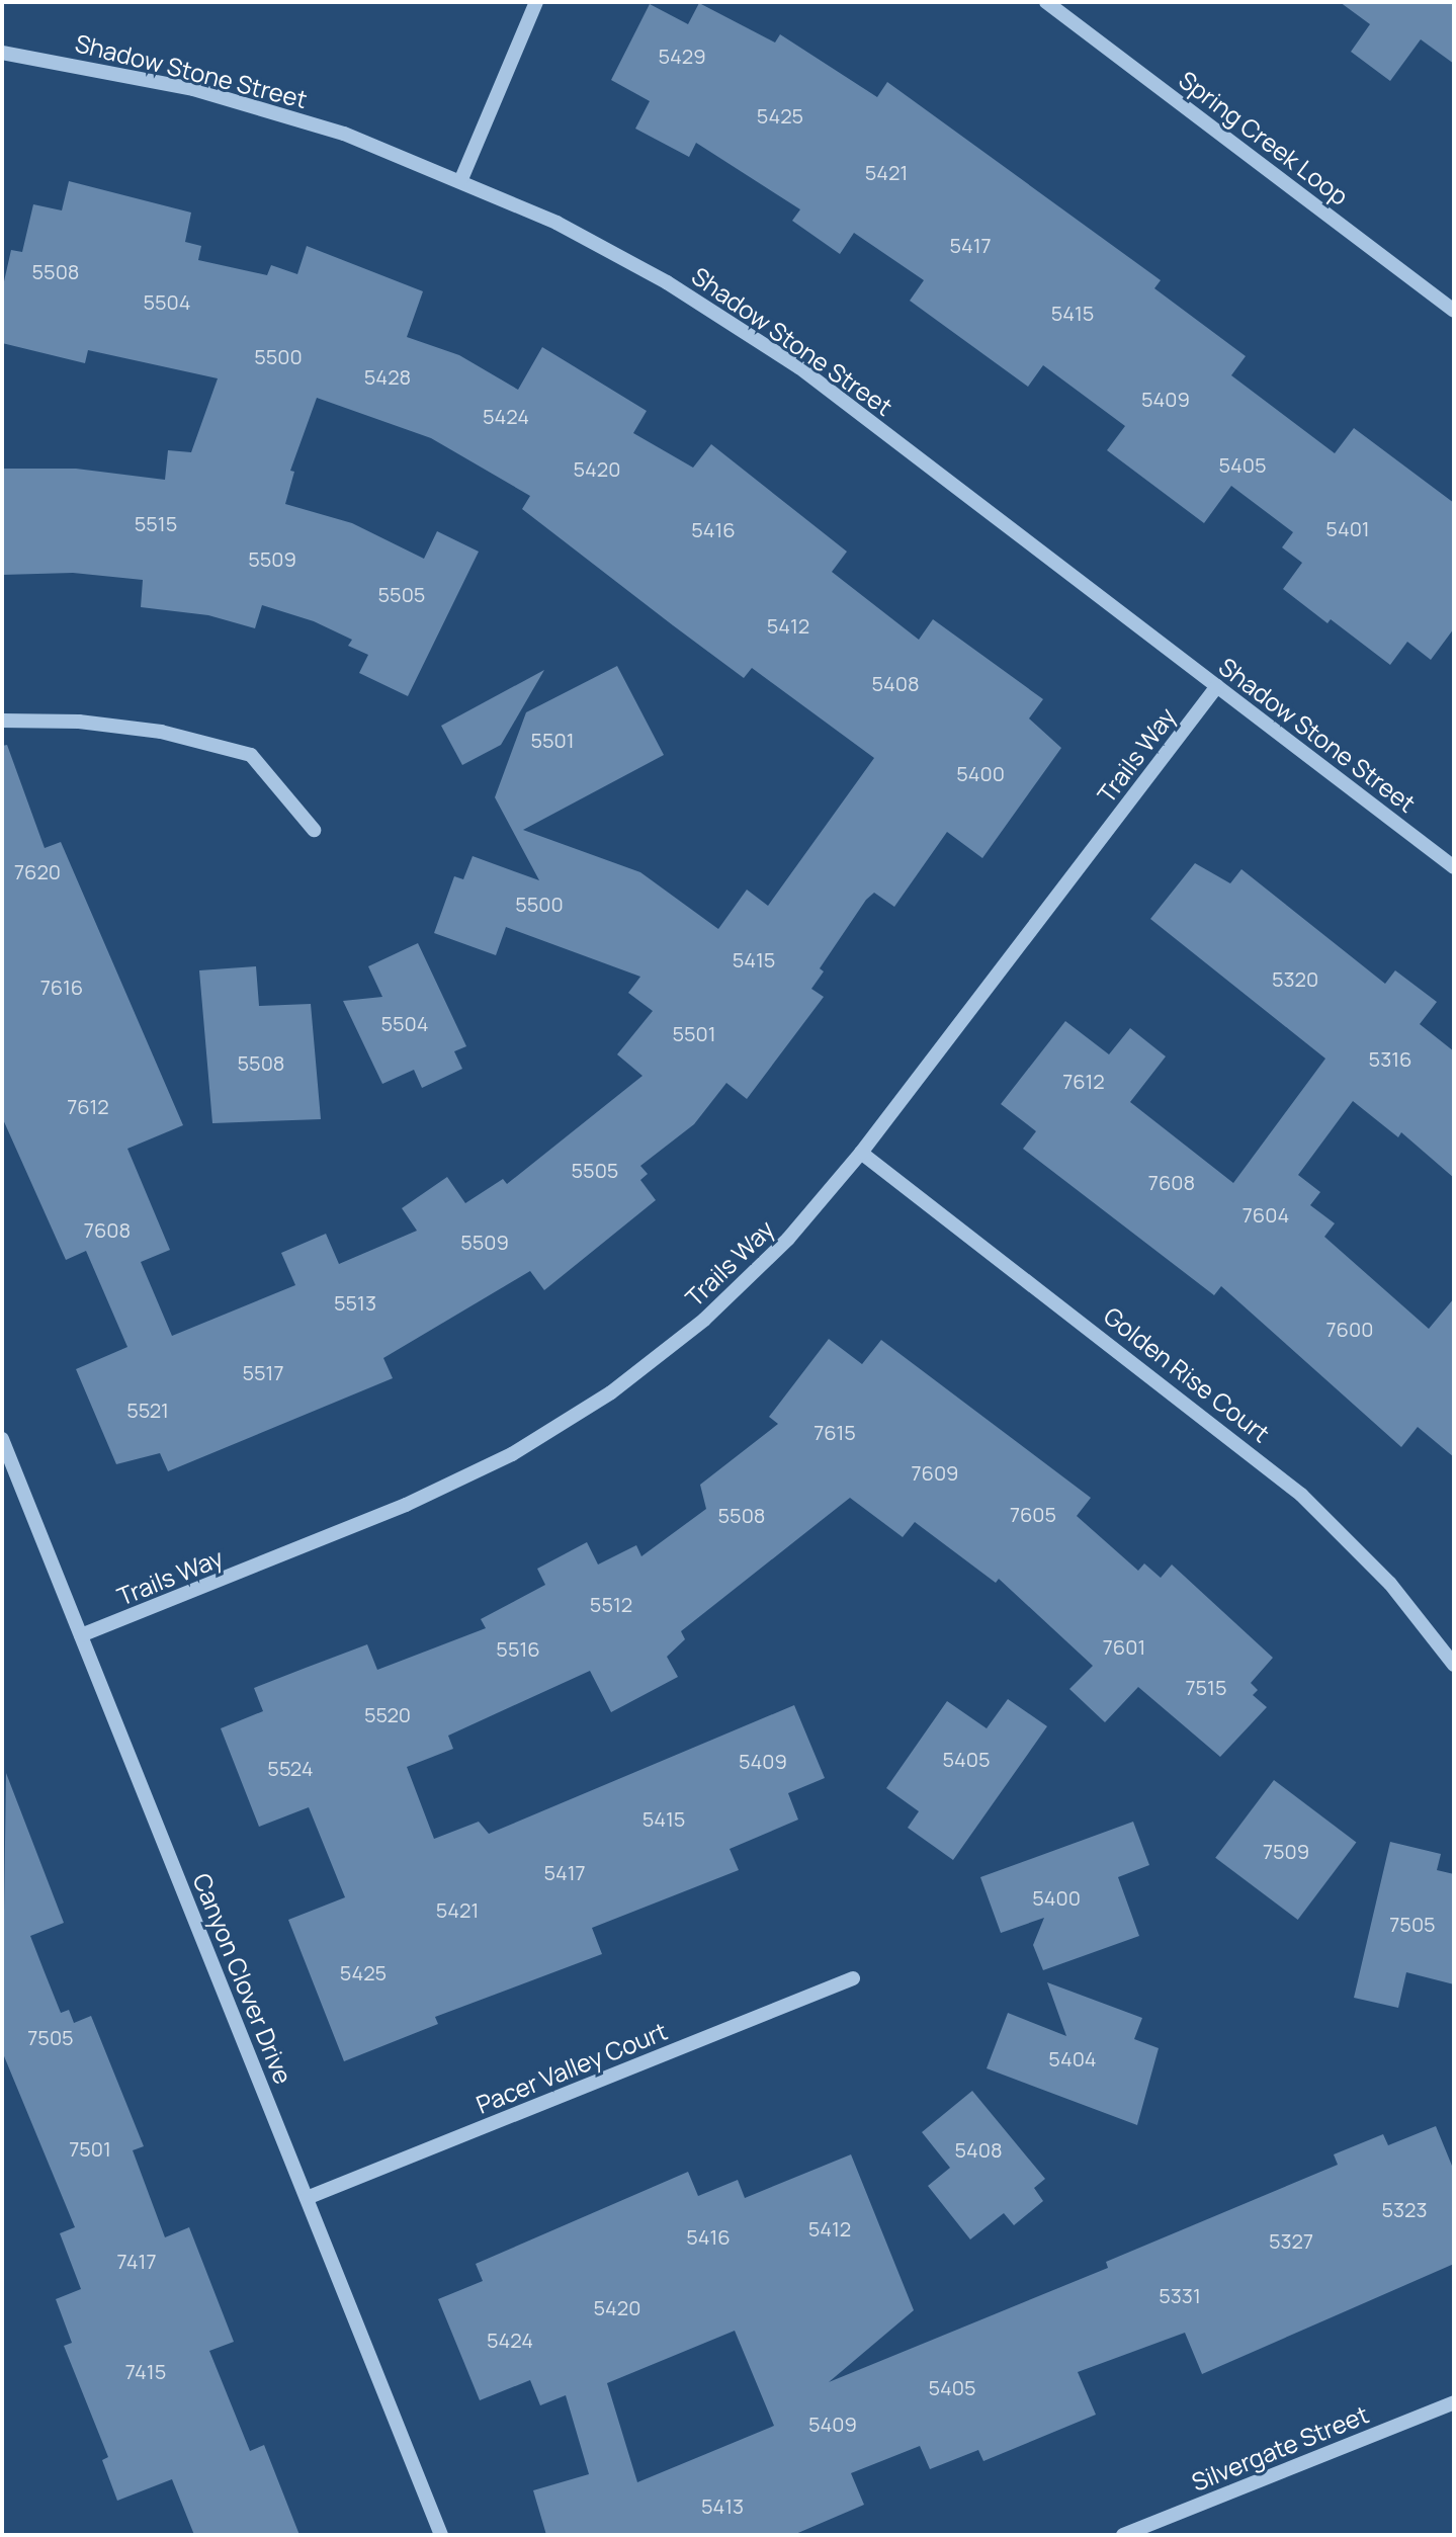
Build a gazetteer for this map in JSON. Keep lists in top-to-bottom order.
{
  "streets": {
    "street": [
      "Shadow Stone Street",
      "Spring Creek Loop",
      "Trails Way",
      "Golden Rise Court",
      "Canyon Clover Drive",
      "Pacer Valley Court",
      "Silvergate Street"
    ]
  },
  "crossings": [
    ["Shadow Stone Street", "Trails Way"],
    ["Trails Way", "Golden Rise Court"],
    ["Trails Way", "Canyon Clover Drive"],
    ["Canyon Clover Drive", "Pacer Valley Court"]
  ],
  "house_numbers": [
    "5429",
    "5425",
    "5421",
    "5417",
    "5508",
    "5504",
    "5415",
    "5500",
    "5428",
    "5409",
    "5424",
    "5405",
    "5420",
    "5515",
    "5401",
    "5416",
    "5509",
    "5505",
    "5412",
    "5408",
    "5501",
    "5400",
    "7620",
    "5500",
    "5415",
    "5320",
    "7616",
    "5504",
    "5501",
    "5316",
    "5508",
    "7612",
    "7612",
    "5505",
    "7608",
    "7604",
    "7608",
    "5509",
    "5513",
    "7600",
    "5517",
    "5521",
    "7615",
    "7609",
    "7605",
    "5508",
    "5512",
    "7601",
    "5516",
    "7515",
    "5520",
    "5405",
    "5409",
    "5524",
    "5415",
    "7509",
    "5417",
    "5400",
    "5421",
    "7505",
    "5425",
    "7505",
    "5404",
    "7501",
    "5408",
    "5323",
    "5412",
    "5416",
    "5327",
    "7417",
    "5331",
    "5420",
    "5424",
    "7415",
    "5405",
    "5409",
    "5413"
  ]
}
